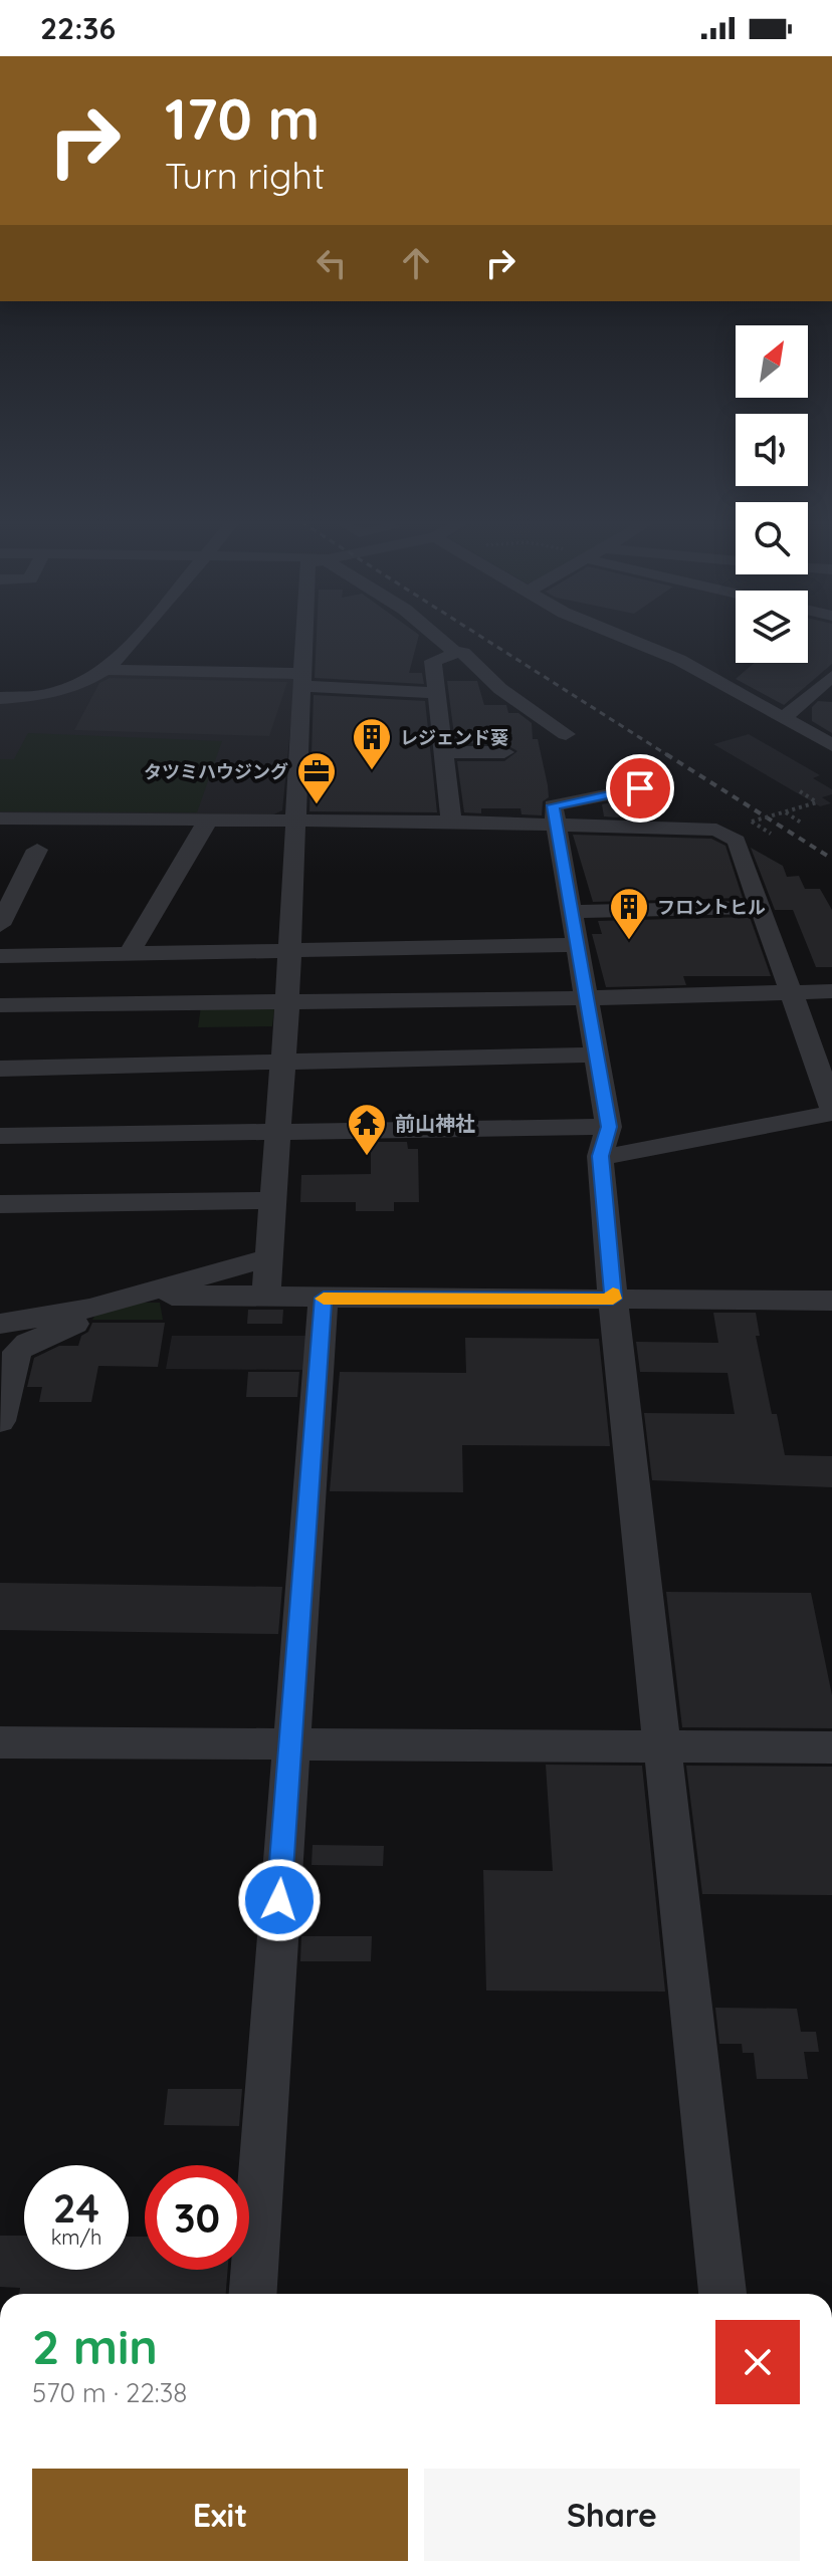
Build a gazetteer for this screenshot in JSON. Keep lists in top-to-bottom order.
{
  "places": {
    "building": ["レジェンド葵", "フロントヒル"],
    "office": ["タツミハウジング"],
    "temple": ["前山神社"]
  },
  "north": "top right",
  "page": {
    "status": "22:36",
    "turn": ["170 m", "Turn right"],
    "speed": "24 km/h",
    "limit": "30",
    "heading": ["2 min", "570 m · 22:38"],
    "buttons": ["Exit", "Share"]
  }
}
